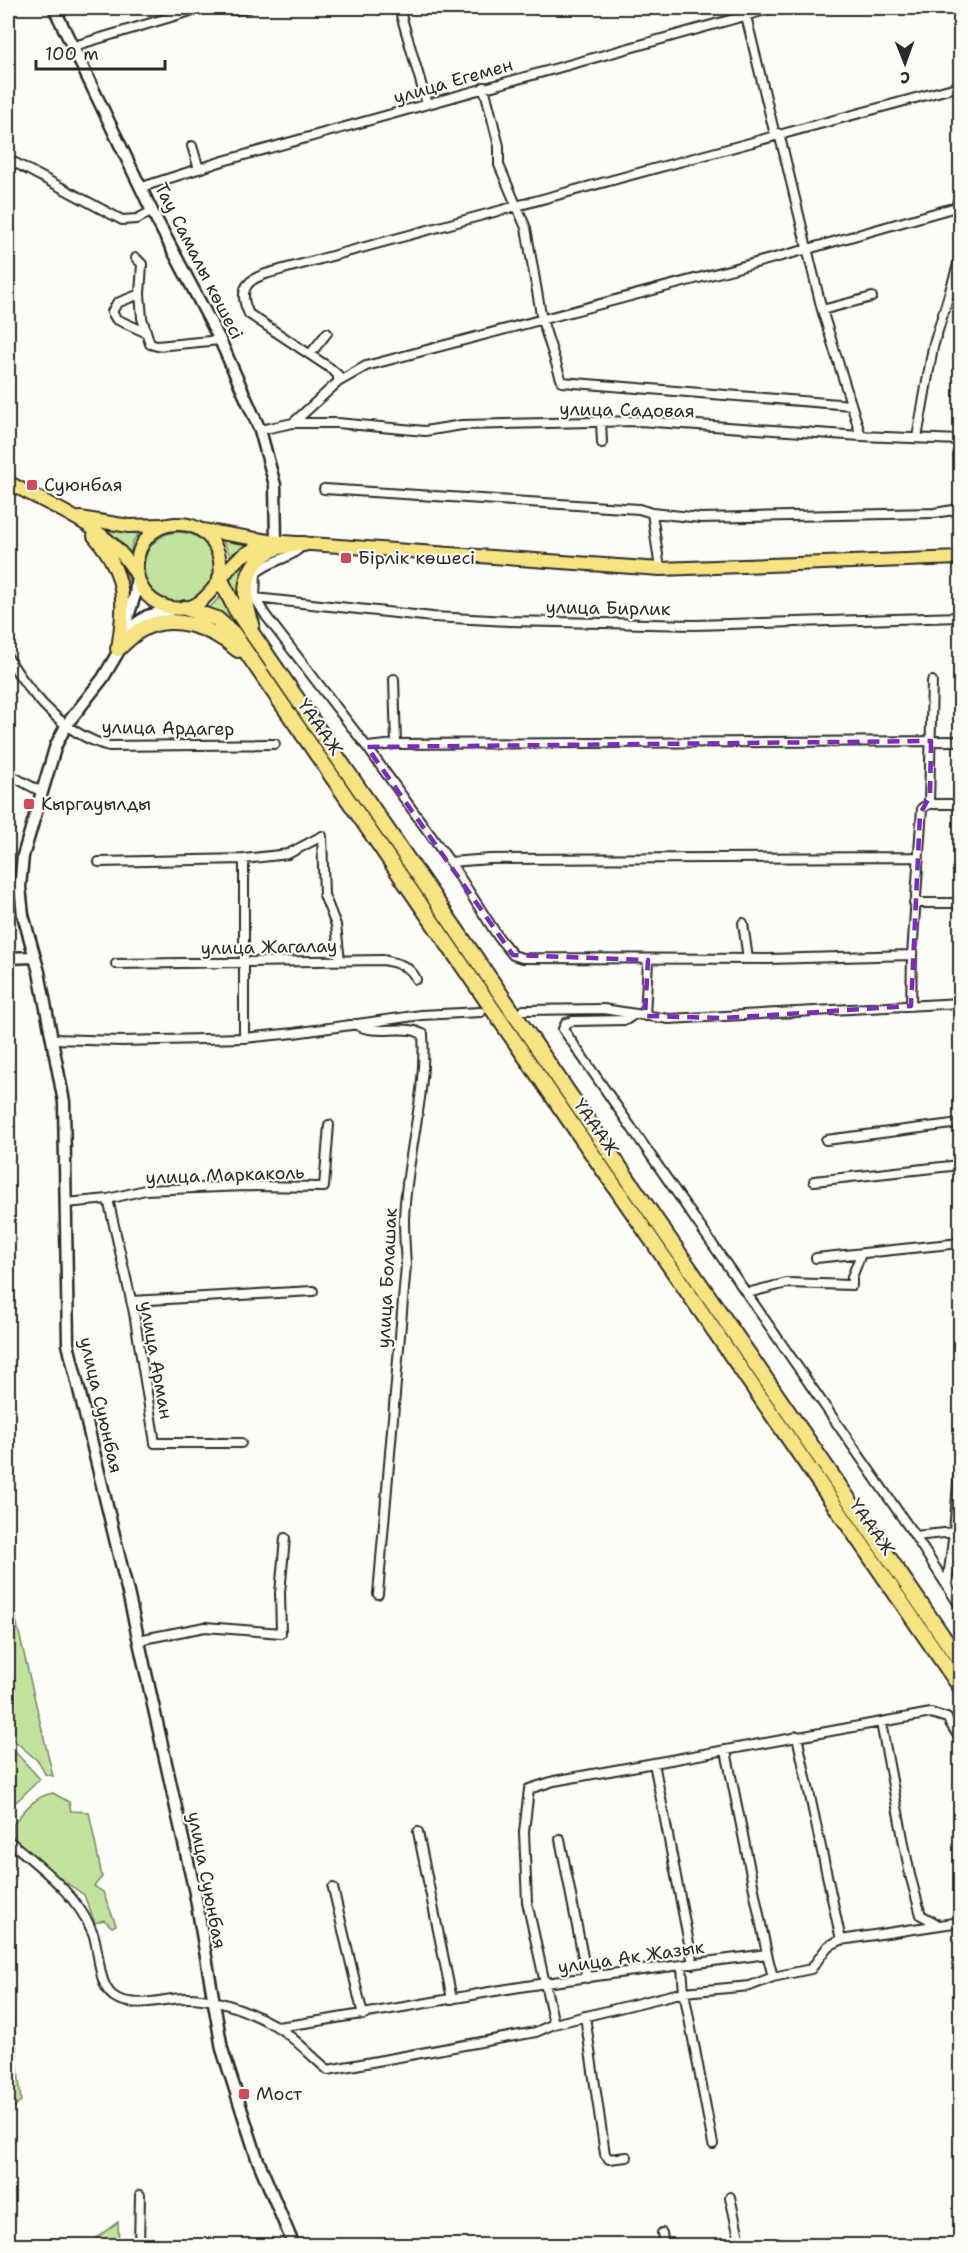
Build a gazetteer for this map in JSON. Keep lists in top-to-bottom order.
{
  "streets": {
    "highway": ["ҮАААЖ"],
    "main road": ["Тау Самалы көшесі", "улица Суюнбая"],
    "street": [
      "улица Егемен",
      "улица Садовая",
      "улица Бирлик",
      "улица Ардагер",
      "улица Жагалау",
      "улица Маркаколь",
      "улица Болашак",
      "улица Арман",
      "улица Ак Жазык"
    ]
  },
  "crossings": [
    ["улица Егемен", "Тау Самалы көшесі"],
    ["Тау Самалы көшесі", "улица Садовая"],
    ["ҮАААЖ", "улица Суюнбая"],
    ["улица Ардагер", "улица Суюнбая"],
    ["улица Маркаколь", "улица Арман"],
    ["улица Маркаколь", "улица Суюнбая"]
  ],
  "places": {
    "transit": [
      "Суюнбая",
      "Бірлік көшесі",
      "Кыргауылды",
      "Мост"
    ]
  },
  "scale_bar": "100 m",
  "north": "bottom"
}
